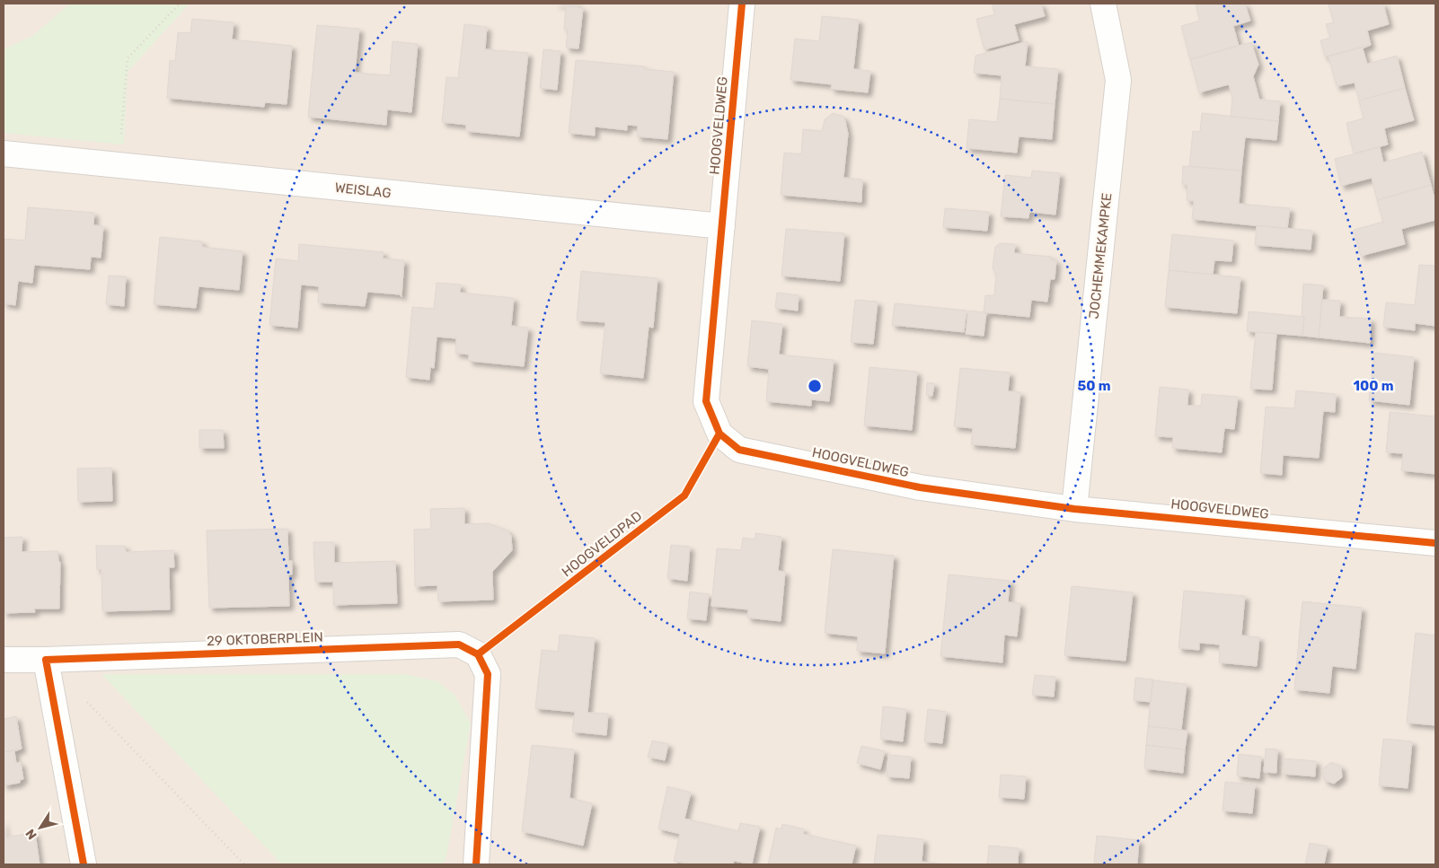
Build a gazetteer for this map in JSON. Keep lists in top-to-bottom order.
{
  "streets": {
    "street": [
      "HOOGVELDWEG",
      "WEISLAG",
      "JOCHEMMEKAMPKE",
      "29 OKTOBERPLEIN"
    ],
    "cycle path": ["HOOGVELDPAD"]
  },
  "crossings": [
    ["HOOGVELDWEG", "WEISLAG"],
    ["HOOGVELDWEG", "JOCHEMMEKAMPKE"]
  ],
  "north": "bottom left",
  "rings": ["50 m", "100 m"]
}
